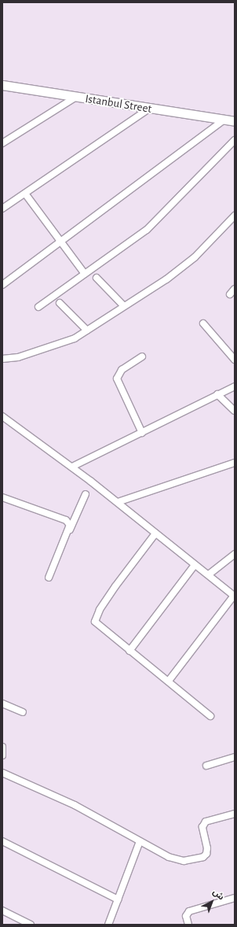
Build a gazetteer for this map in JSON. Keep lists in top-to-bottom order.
{
  "streets": {
    "street": ["Istanbul Street"]
  },
  "north": "top right"
}
